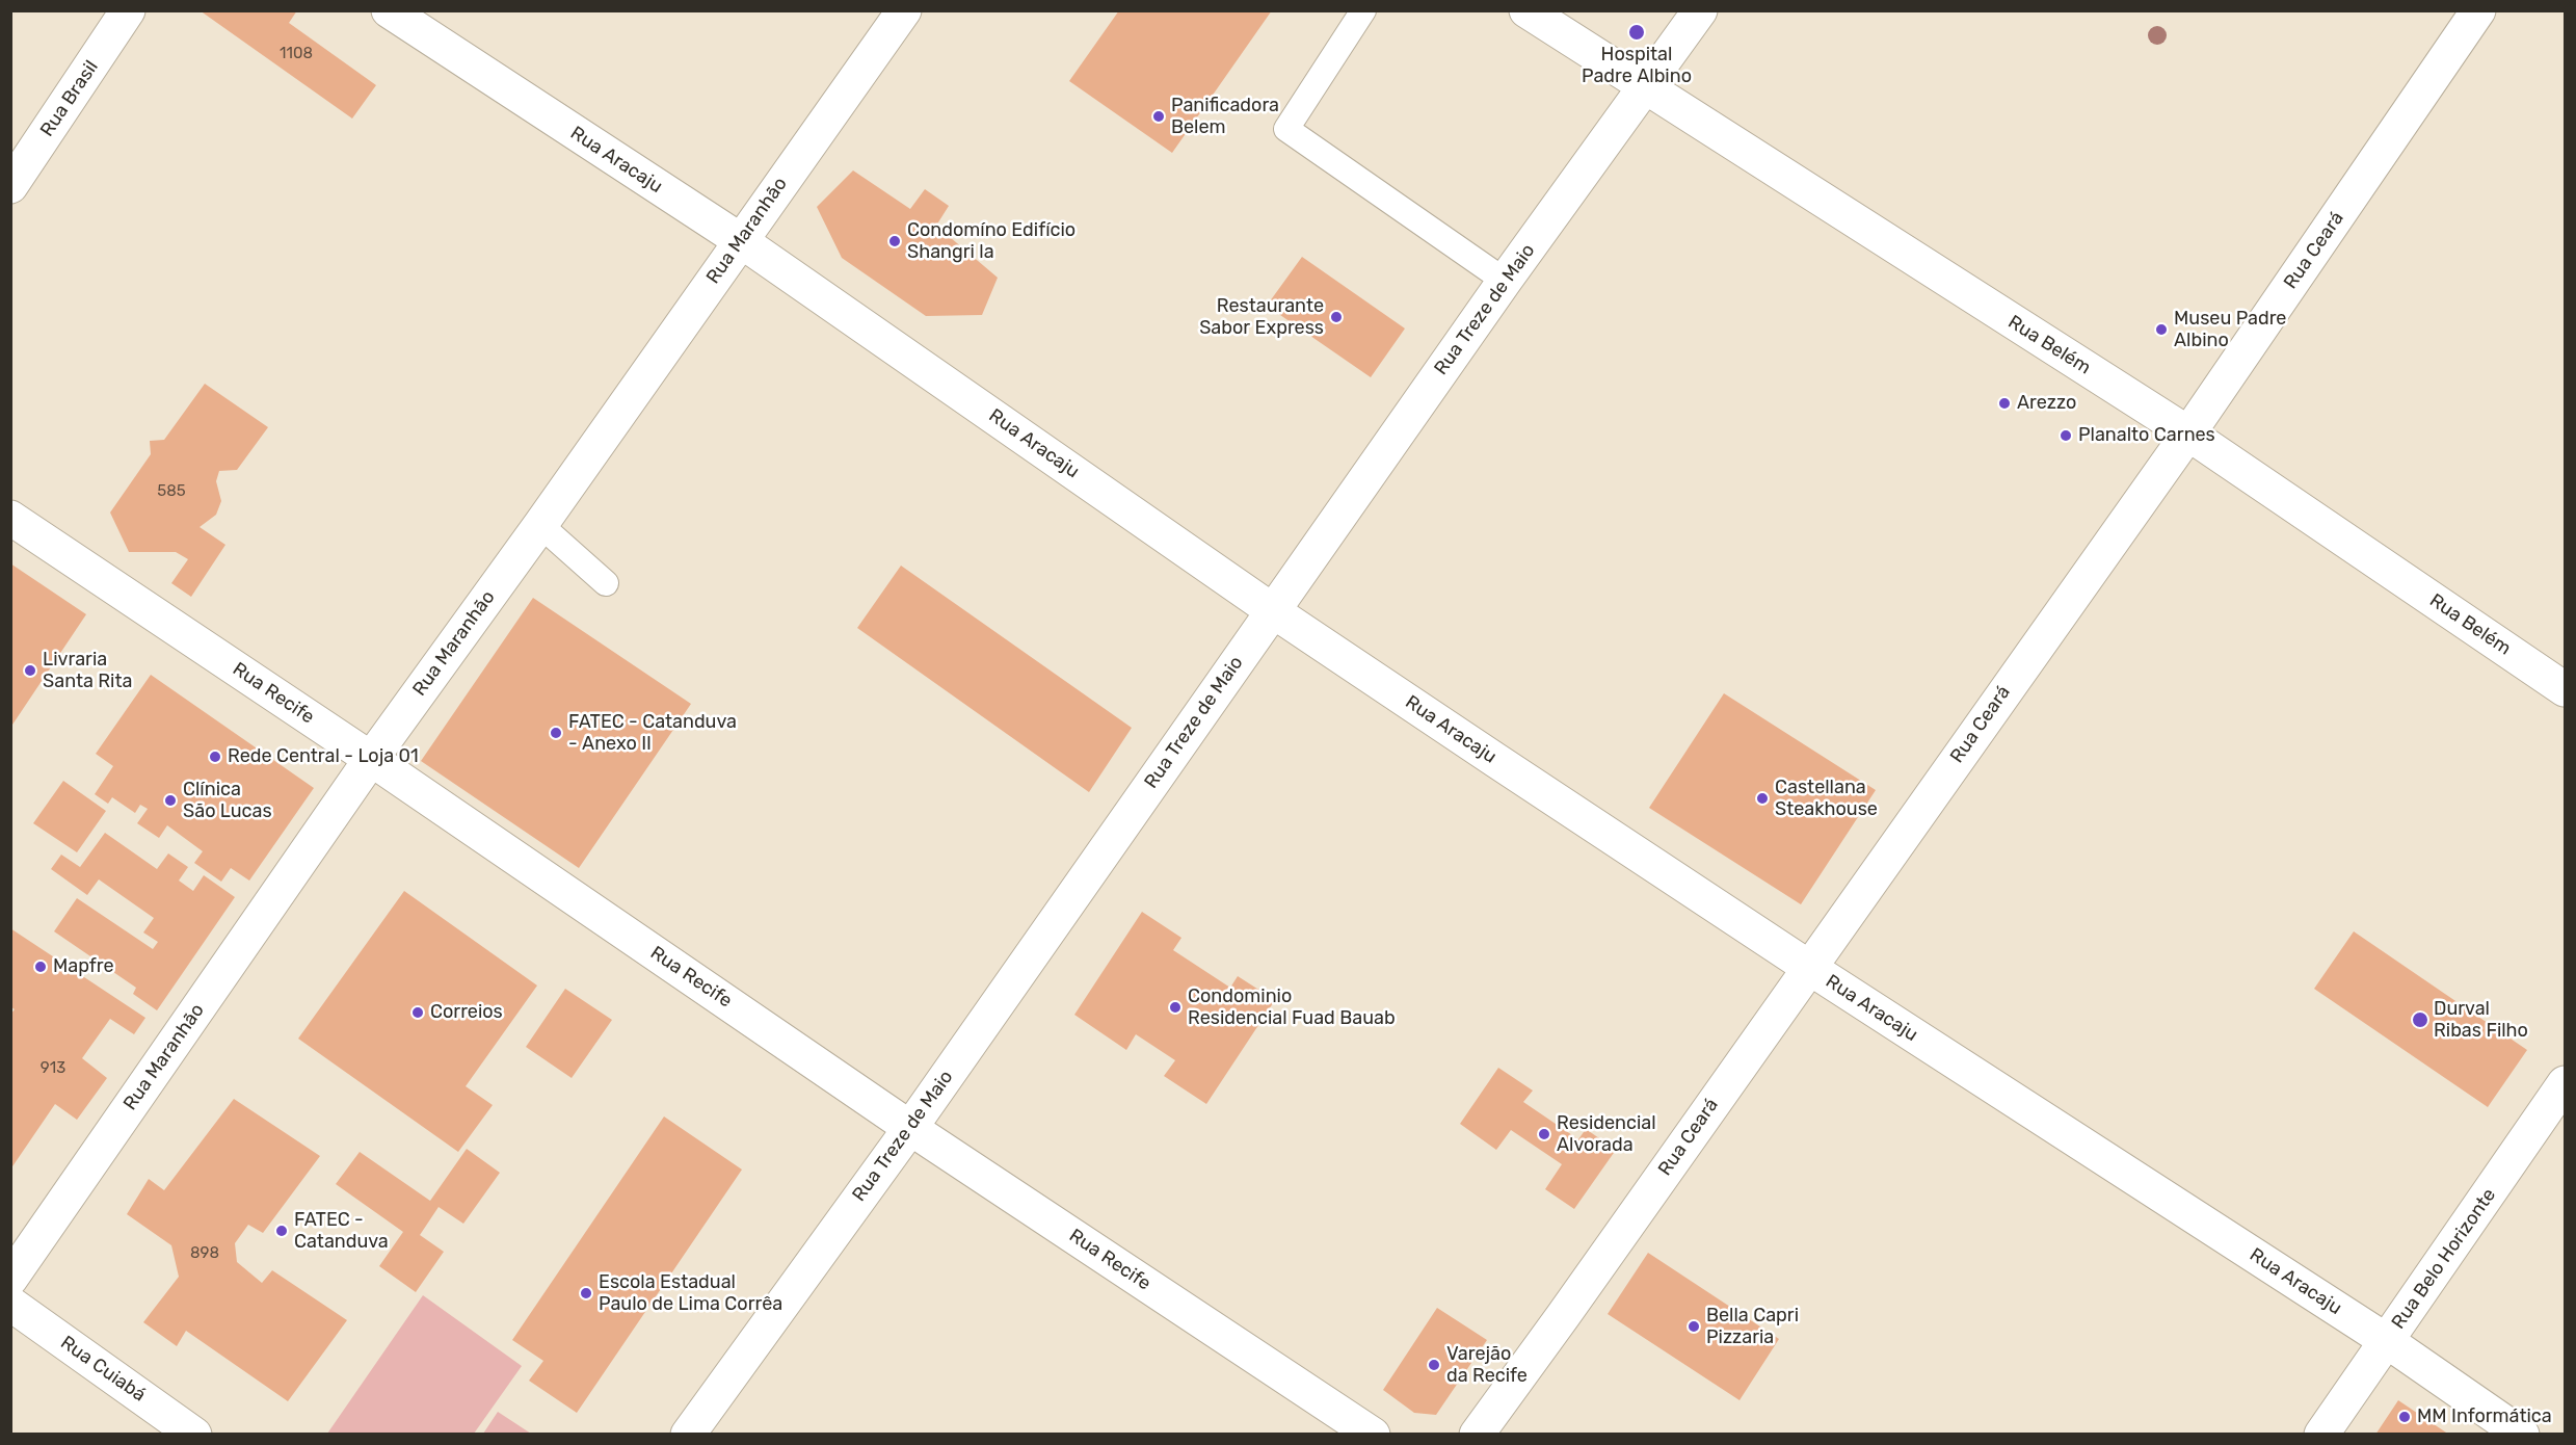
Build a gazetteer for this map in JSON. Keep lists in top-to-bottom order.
{
  "streets": {
    "street": [
      "Rua Brasil",
      "Rua Aracaju",
      "Rua Maranhão",
      "Rua Ceará",
      "Rua Treze de Maio",
      "Rua Belém",
      "Rua Recife",
      "Rua Belo Horizonte",
      "Rua Cuiabá"
    ]
  },
  "crossings": [
    ["Rua Aracaju", "Rua Maranhão"],
    ["Rua Aracaju", "Rua Ceará"],
    ["Rua Aracaju", "Rua Treze de Maio"],
    ["Rua Aracaju", "Rua Belo Horizonte"],
    ["Rua Maranhão", "Rua Recife"],
    ["Rua Ceará", "Rua Belém"],
    ["Rua Treze de Maio", "Rua Belém"],
    ["Rua Treze de Maio", "Rua Recife"]
  ],
  "places": [
    "Hospital Padre Albino",
    "Panificadora Belem",
    "Condomíno Edifício Shangri la",
    "Restaurante Sabor Express",
    "Museu Padre Albino",
    "Arezzo",
    "Planalto Carnes",
    "Livraria Santa Rita",
    "FATEC - Catanduva - Anexo II",
    "Rede Central - Loja 01",
    "Castellana Steakhouse",
    "Clínica São Lucas",
    "Mapfre",
    "Condominio Residencial Fuad Bauab",
    "Correios",
    "Durval Ribas Filho",
    "Residencial Alvorada",
    "FATEC - Catanduva",
    "Escola Estadual Paulo de Lima Corrêa",
    "Bella Capri Pizzaria",
    "Varejão da Recife",
    "MM Informática"
  ],
  "house_numbers": [
    "1108",
    "585",
    "913",
    "898"
  ]
}
